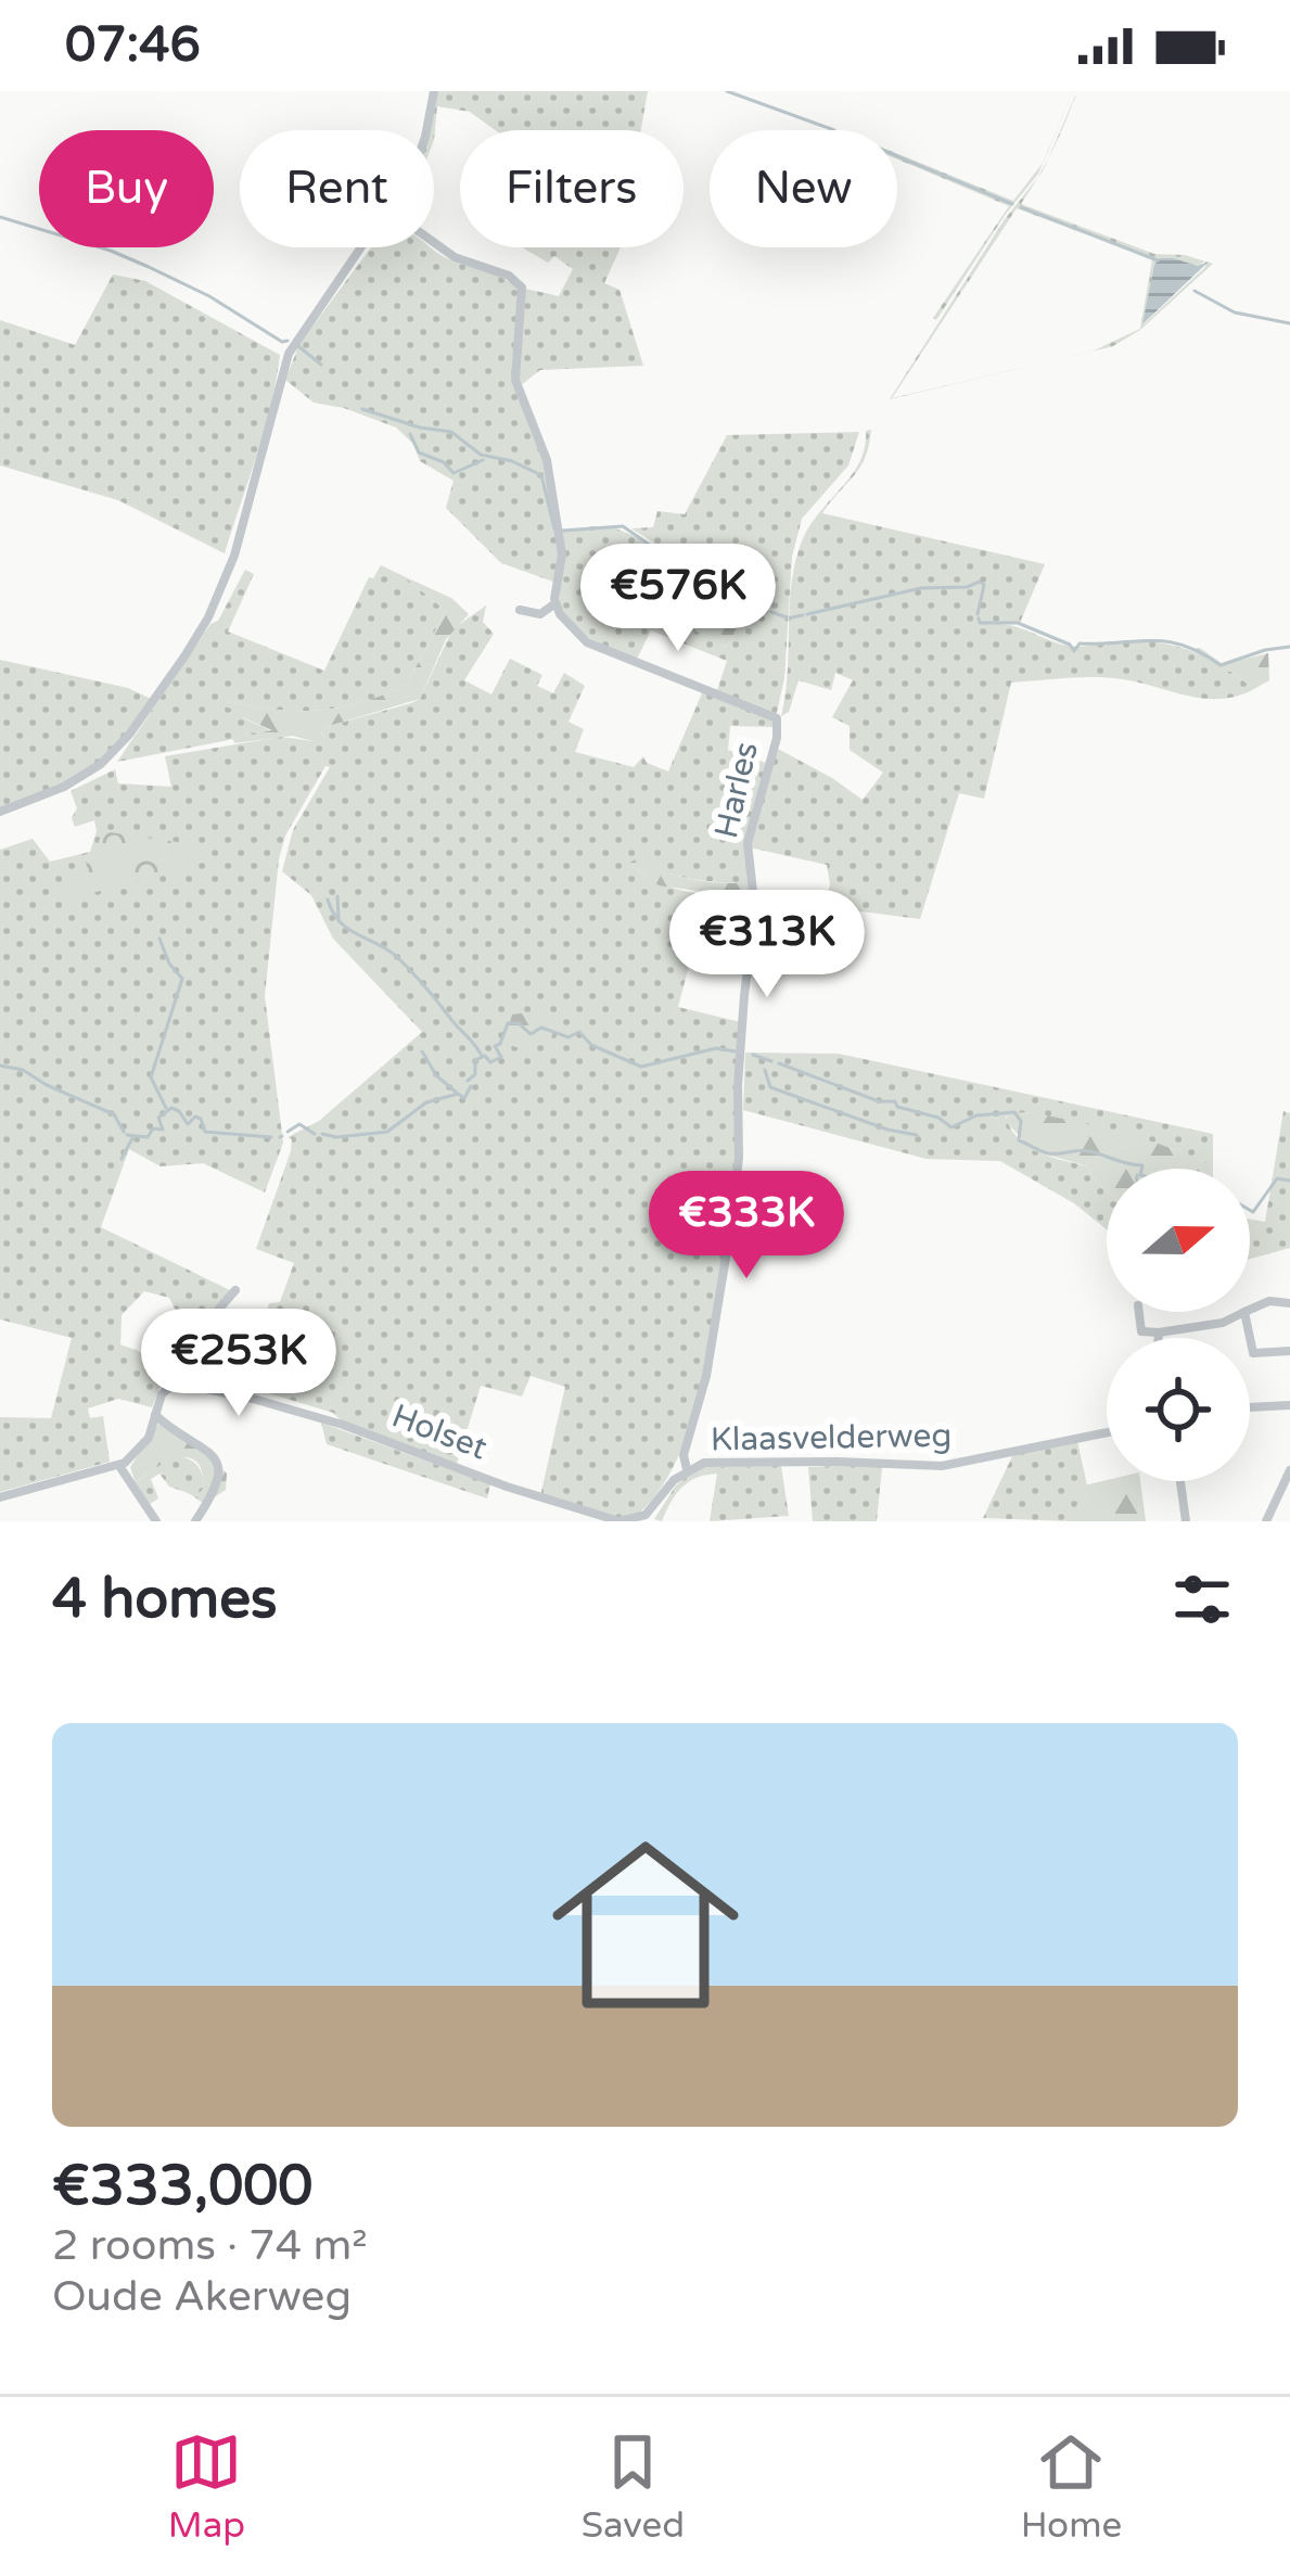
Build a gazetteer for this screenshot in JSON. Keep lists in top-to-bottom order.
{
  "streets": {
    "street": ["Harles", "Holset", "Klaasvelderweg"]
  },
  "crossings": [
    ["Harles", "Klaasvelderweg"]
  ],
  "north": "right",
  "page": {
    "status": "07:46",
    "chip": [
      "Buy",
      "Rent",
      "Filters",
      "New"
    ],
    "price": [
      "€576K",
      "€313K",
      "€333K",
      "€253K"
    ],
    "heading": "4 homes",
    "list": [
      {
        "name": "€333,000",
        "note": "2 rooms · 74 m² · Oude Akerweg"
      }
    ],
    "tabs": ["Map", "Saved", "Home"]
  }
}
